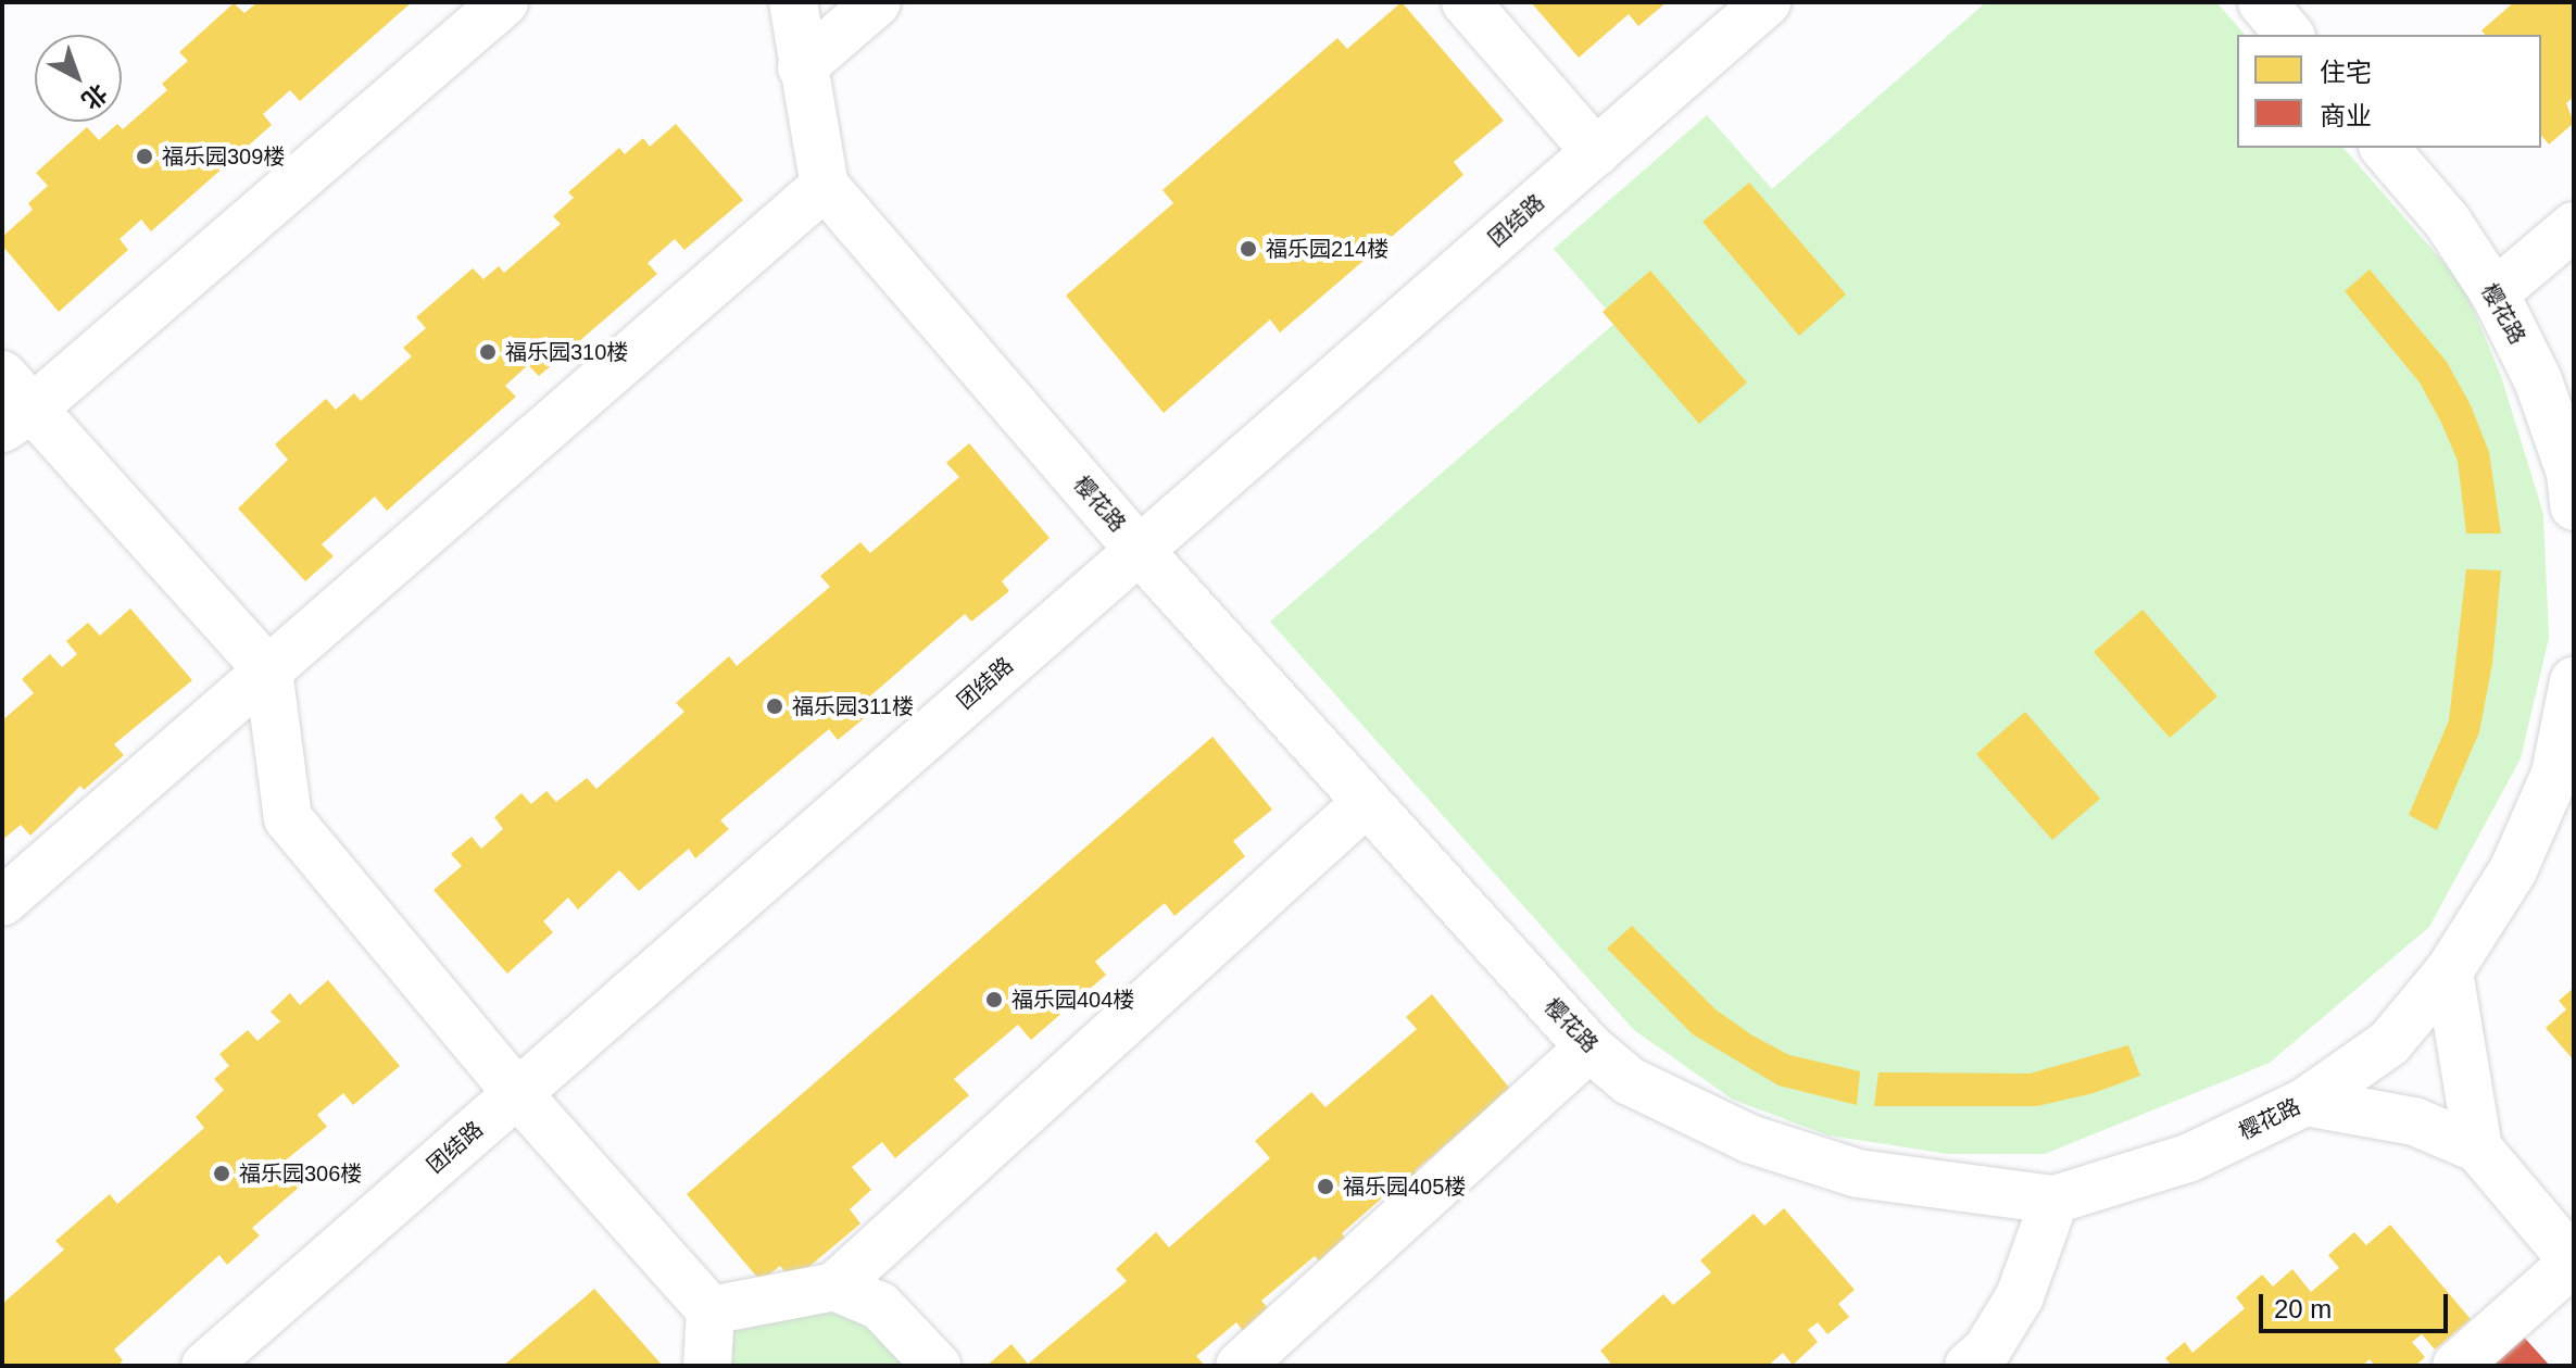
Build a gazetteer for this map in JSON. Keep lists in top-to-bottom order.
{
  "streets": {
    "street": ["团结路", "樱花路"]
  },
  "crossings": [
    ["团结路", "樱花路"]
  ],
  "places": [
    "福乐园309楼",
    "福乐园214楼",
    "福乐园310楼",
    "福乐园311楼",
    "福乐园404楼",
    "福乐园306楼",
    "福乐园405楼"
  ],
  "legend": ["住宅", "商业"],
  "scale_bar": "20 m",
  "north": "bottom right"
}
